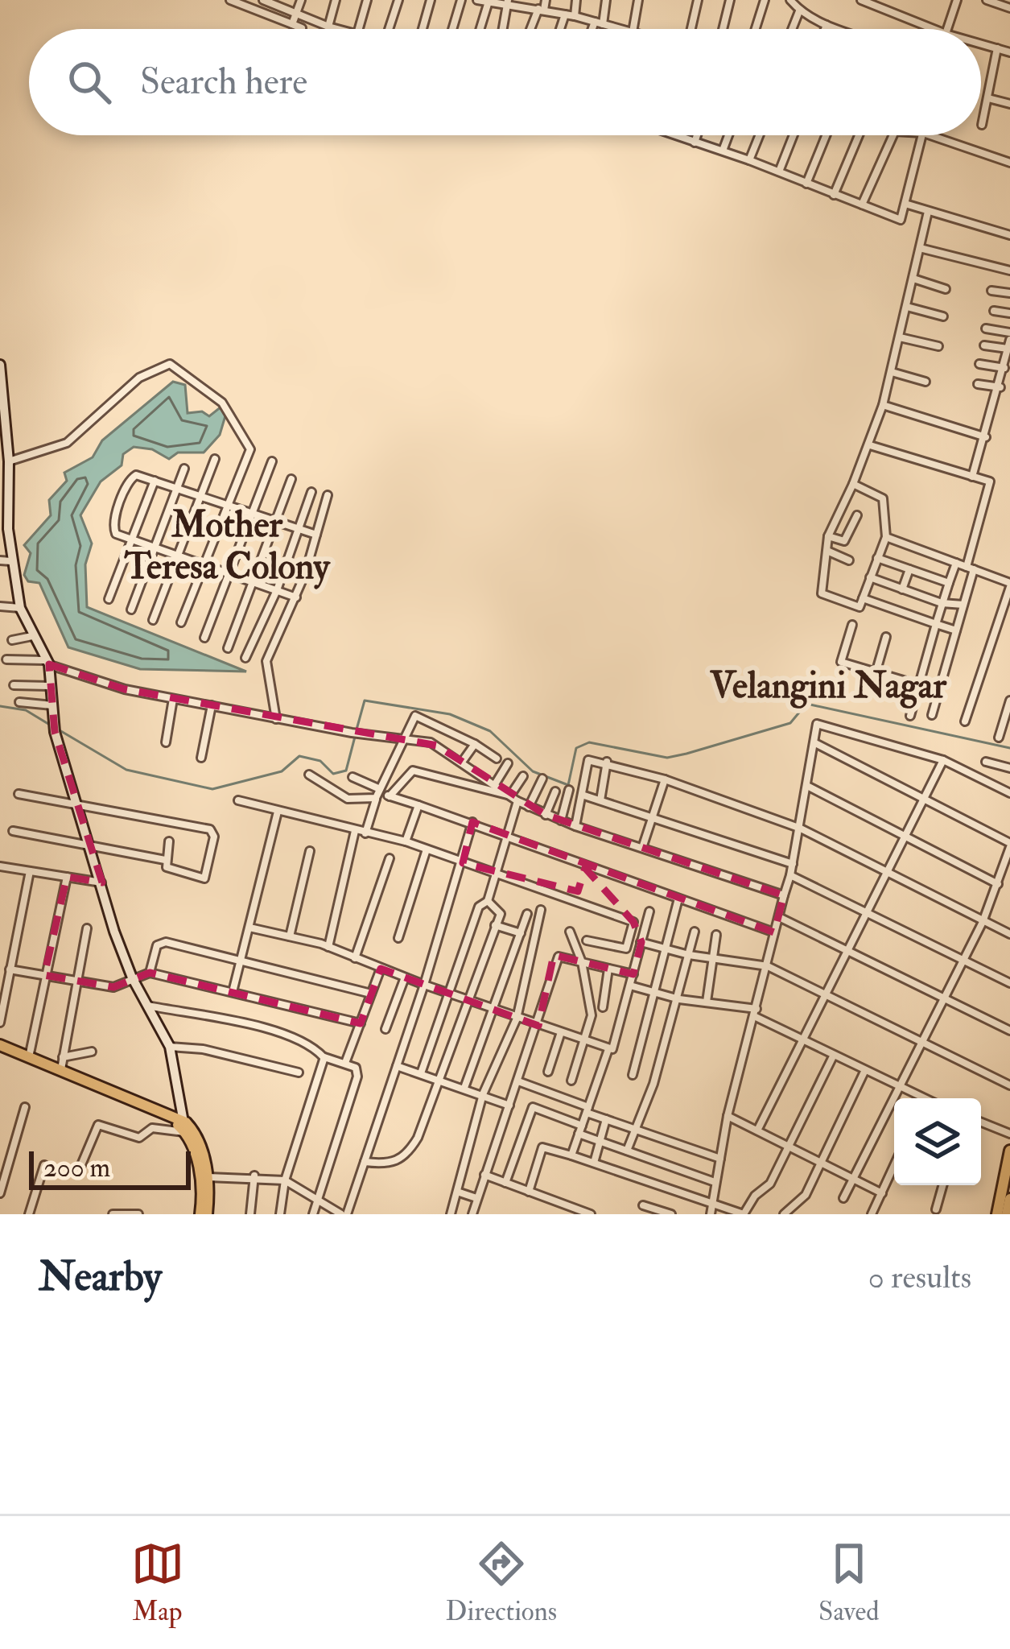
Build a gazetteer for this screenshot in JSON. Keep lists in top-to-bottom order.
{
  "districts": ["Mother Teresa Colony", "Velangini Nagar"],
  "scale_bar": "200 m",
  "page": {
    "search": "Search here",
    "scale": "200 m",
    "heading": ["Nearby", "0 results"],
    "nav": ["Map", "Directions", "Saved"]
  }
}
